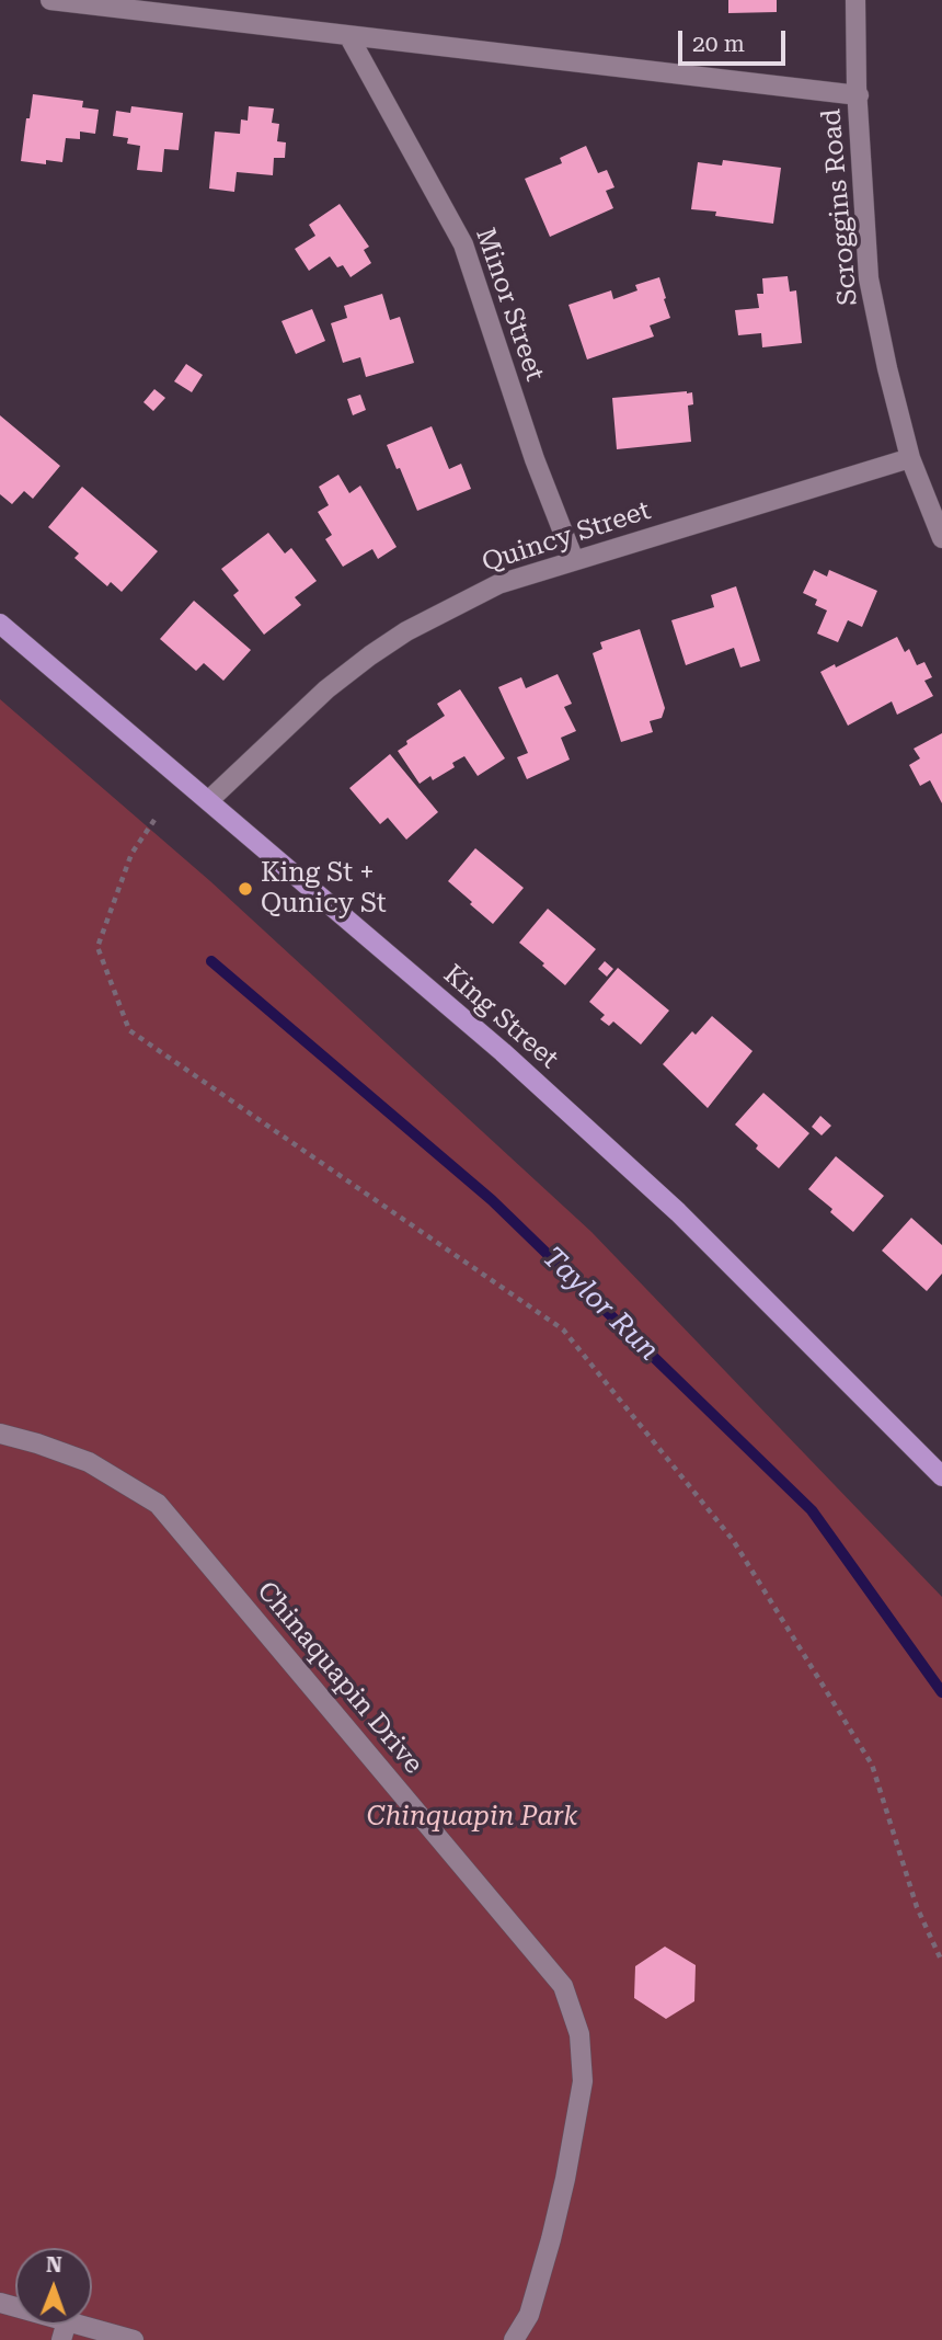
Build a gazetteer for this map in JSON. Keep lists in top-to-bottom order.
{
  "streets": {
    "main road": ["King Street"],
    "street": [
      "Scroggins Road",
      "Minor Street",
      "Quincy Street",
      "Chinaquapin Drive"
    ]
  },
  "crossings": [
    ["Scroggins Road", "Quincy Street"],
    ["Minor Street", "Quincy Street"],
    ["Quincy Street", "King Street"]
  ],
  "water": ["Taylor Run"],
  "parks": ["Chinquapin Park"],
  "places": ["King St + Qunicy St"],
  "scale_bar": "20 m",
  "north": "top"
}
